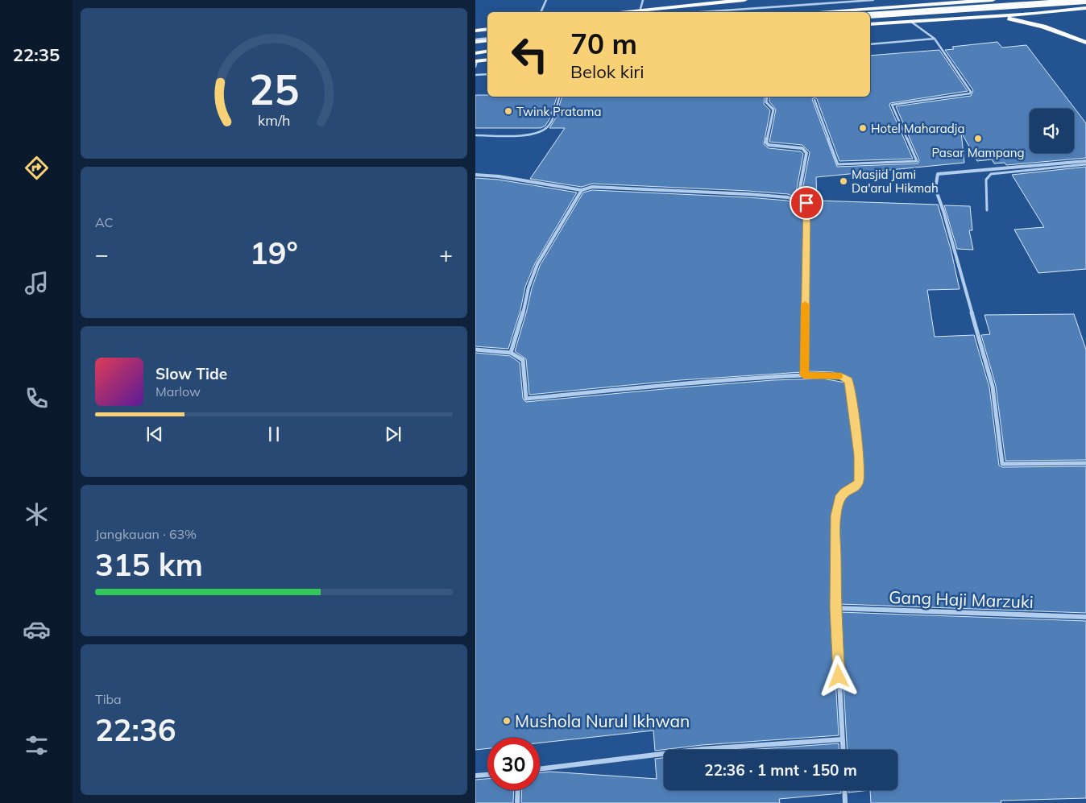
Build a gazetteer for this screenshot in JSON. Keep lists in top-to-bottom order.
{
  "streets": {
    "street": ["Gang Haji Marzuki"]
  },
  "places": [
    "Twink Pratama",
    "Hotel Maharadja",
    "Pasar Mampang",
    "Masjid Jami Da'arul Hikmah",
    "Mushola Nurul Ikhwan"
  ],
  "page": {
    "tabs": "22:35",
    "turn": ["70 m", "Belok kiri"],
    "tile": [
      "AC",
      ["Jangkauan · 63%", "315 km"],
      ["Tiba", "22:36"]
    ],
    "heat": ["−", "19°", "+"],
    "song": ["Slow Tide", "Marlow"],
    "limit": "30",
    "trip": "22:36 · 1 mnt · 150 m",
    "gauge": ["25", "km/h"]
  }
}
